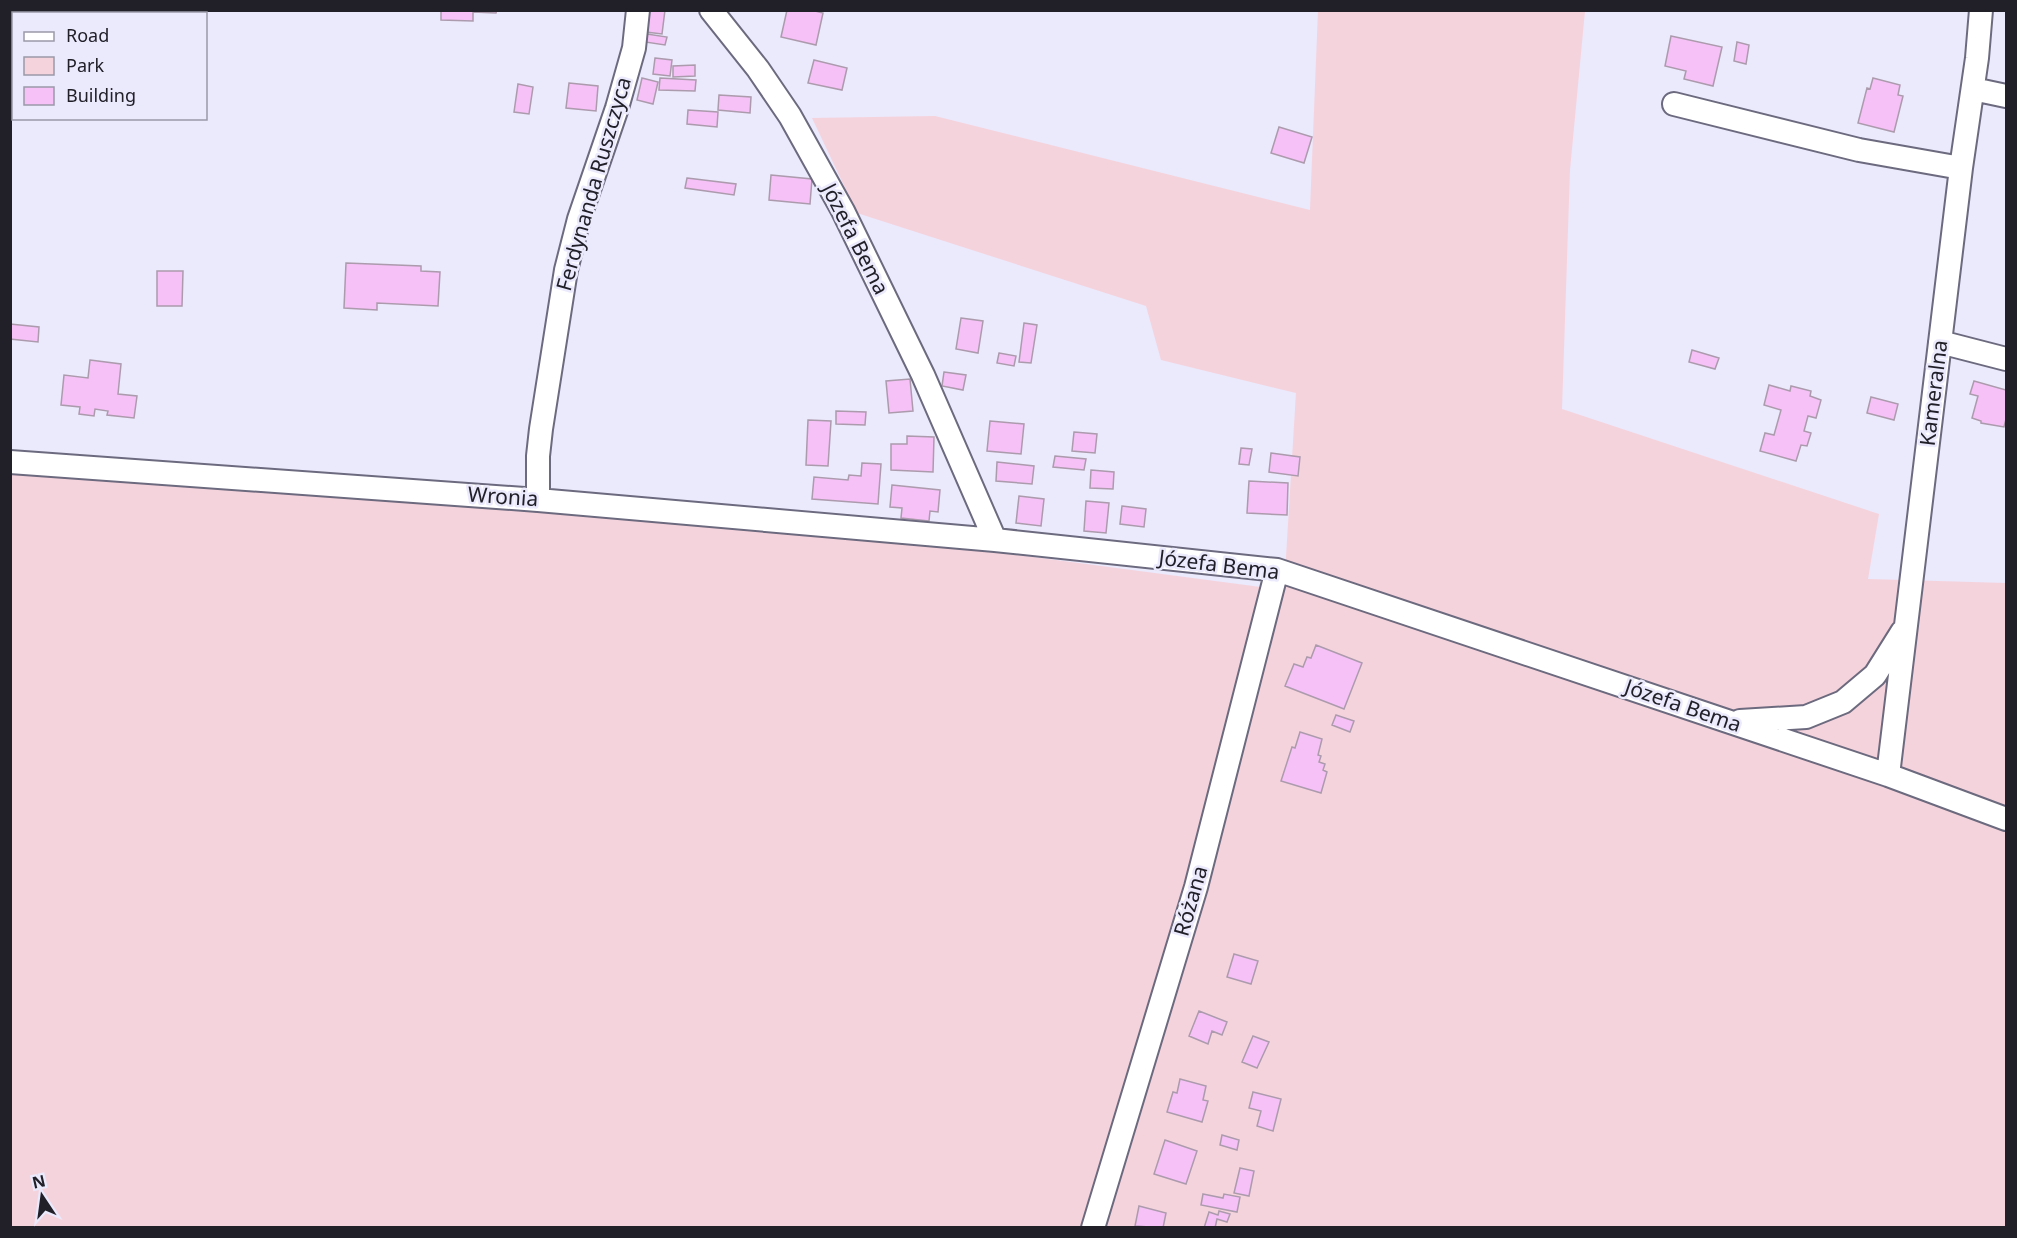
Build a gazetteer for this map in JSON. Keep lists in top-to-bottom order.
{
  "streets": {
    "street": [
      "Ferdynanda Ruszczyca",
      "Józefa Bema",
      "Kameralna",
      "Wronia",
      "Różana"
    ]
  },
  "crossings": [
    ["Ferdynanda Ruszczyca", "Wronia"],
    ["Józefa Bema", "Kameralna"],
    ["Józefa Bema", "Wronia"],
    ["Józefa Bema", "Różana"]
  ],
  "legend": ["Road", "Park", "Building"],
  "north": "top"
}
